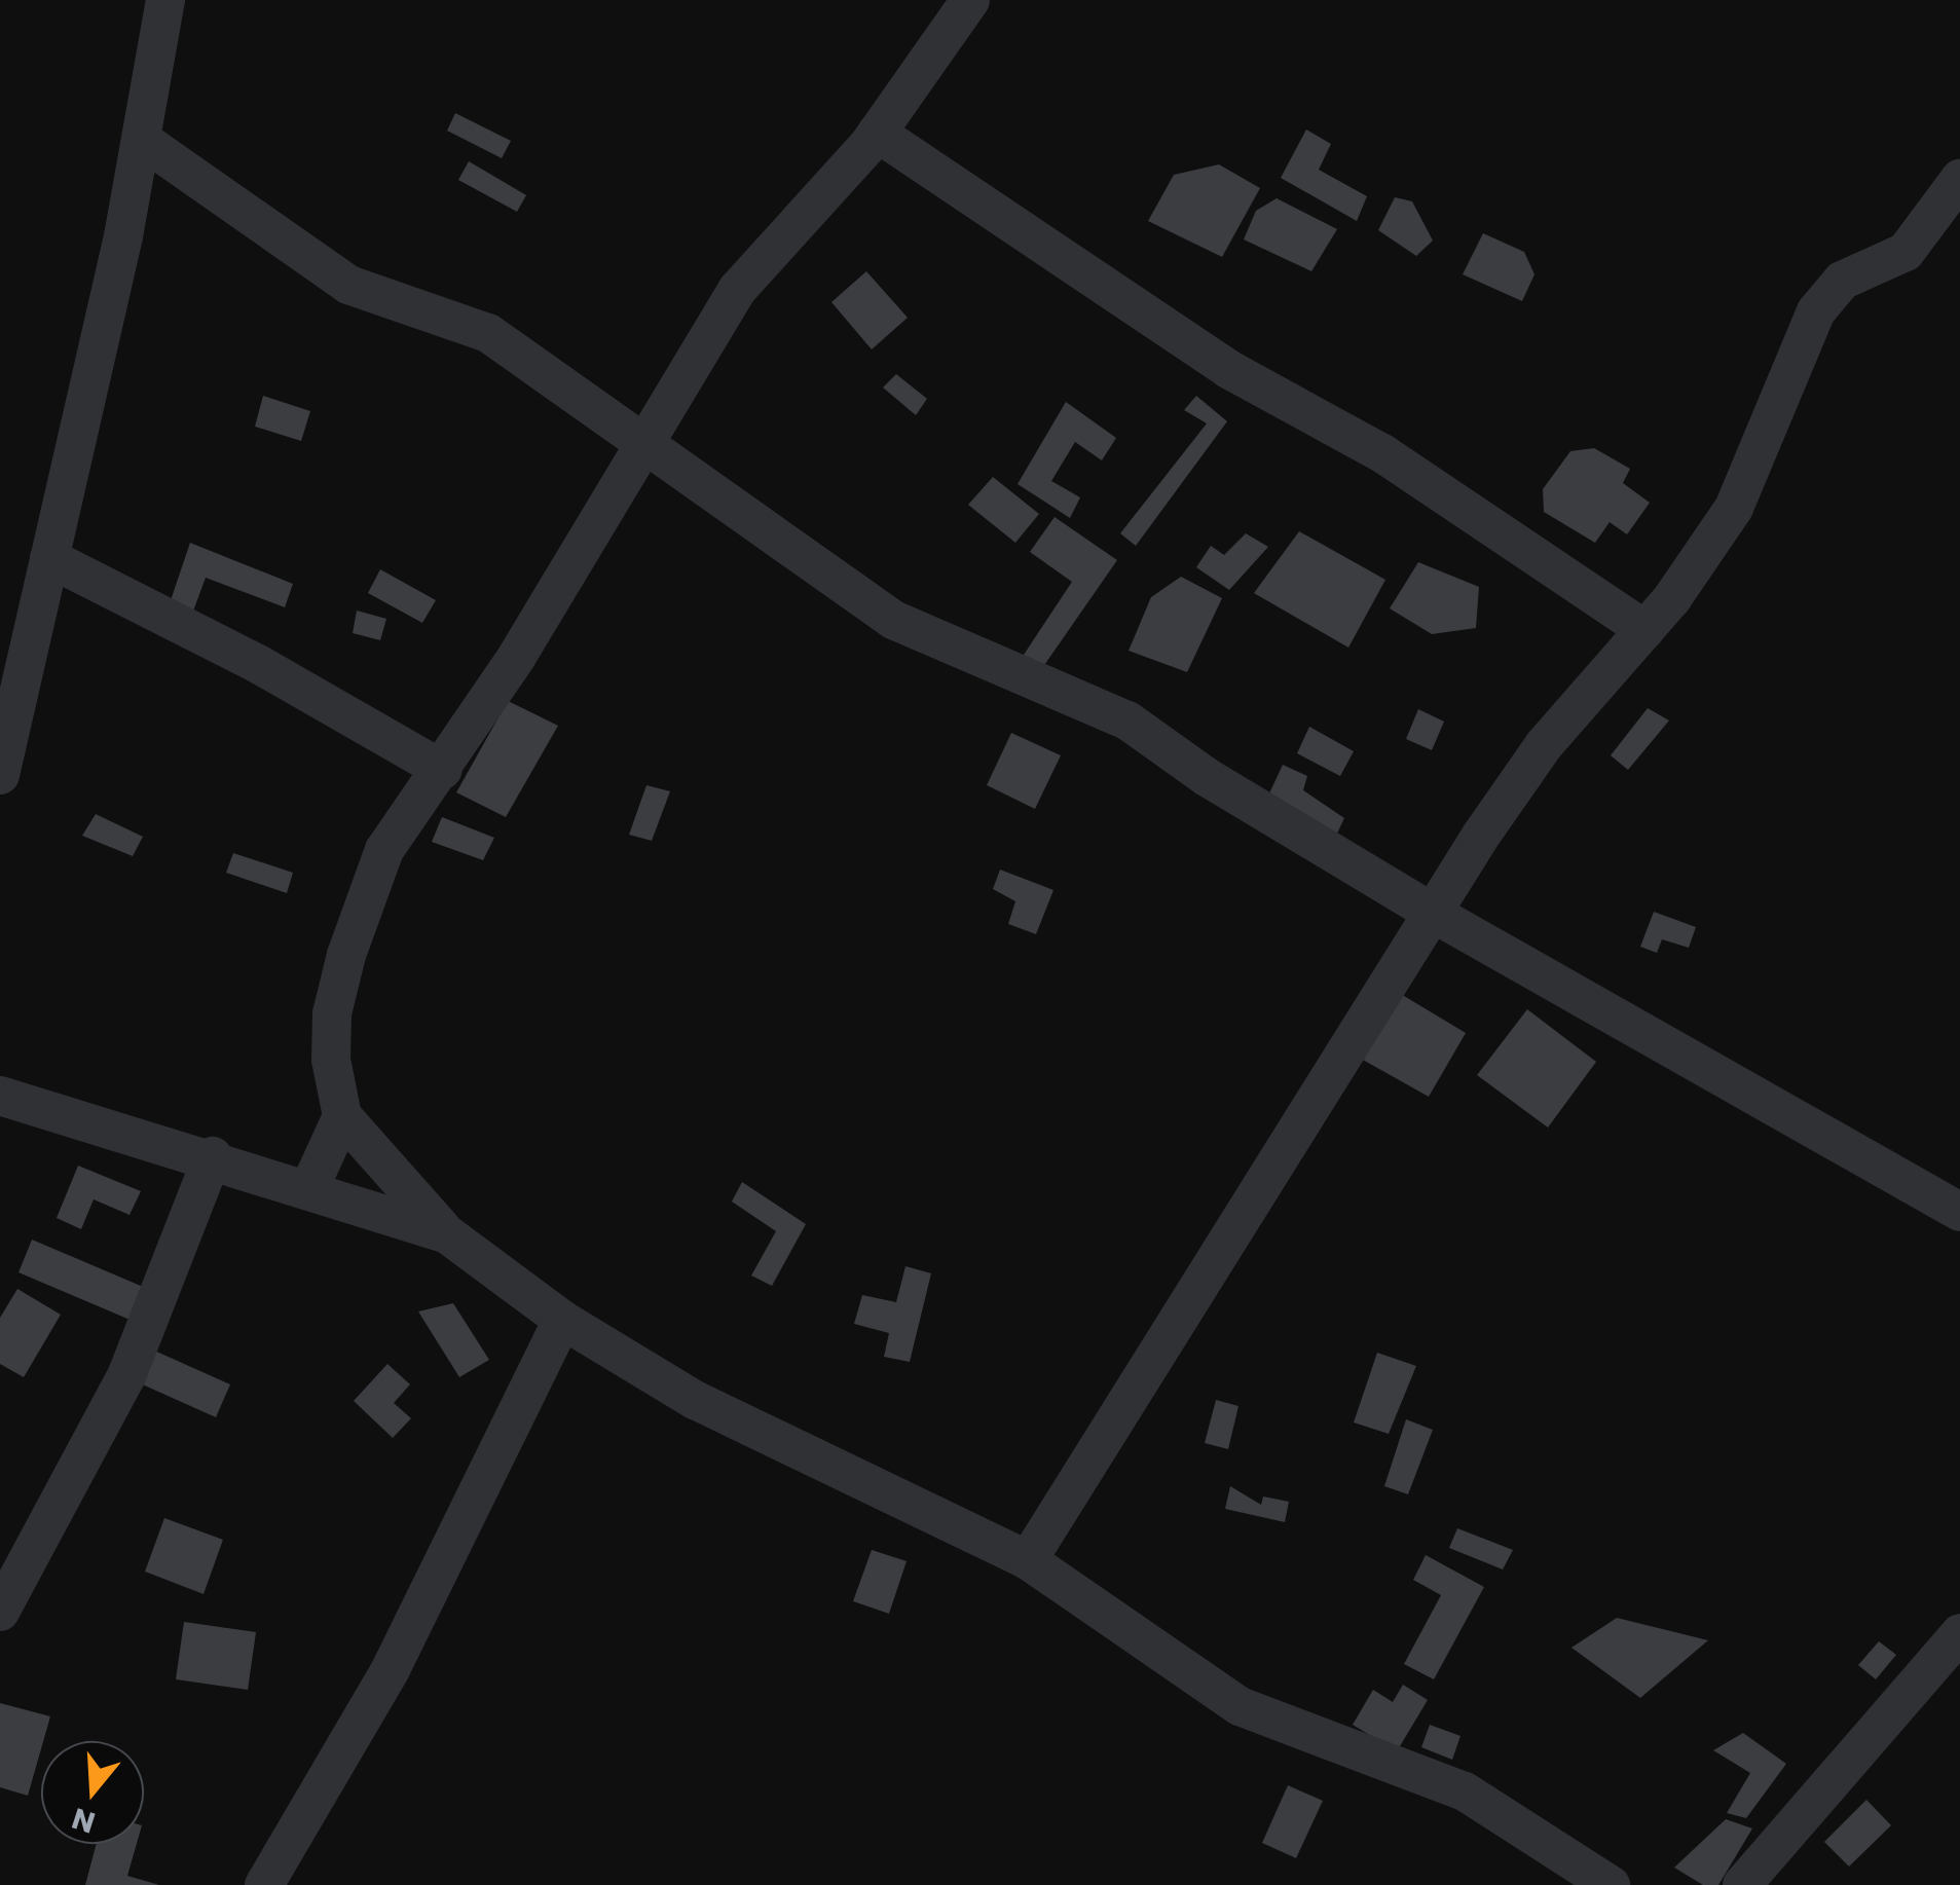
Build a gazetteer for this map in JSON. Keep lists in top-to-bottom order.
{
  "north": "bottom"
}
